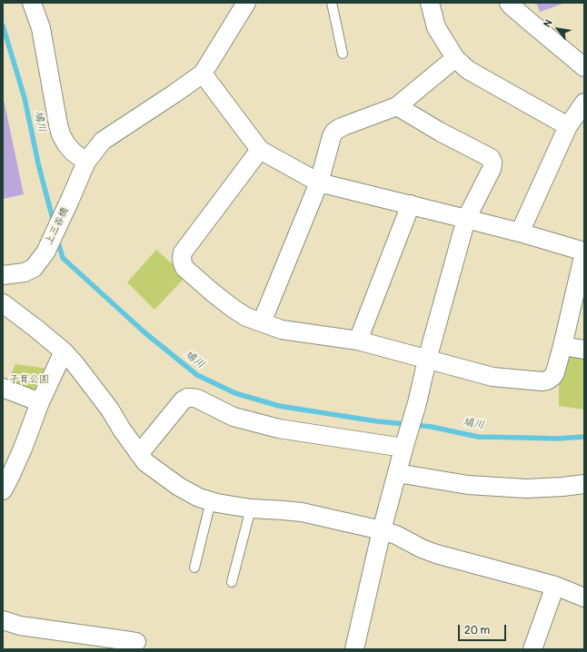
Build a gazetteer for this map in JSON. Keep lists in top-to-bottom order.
{
  "streets": {
    "street": ["上三谷橋"]
  },
  "water": ["鳩川"],
  "parks": ["子育公園"],
  "scale_bar": "20 m",
  "north": "top left"
}
